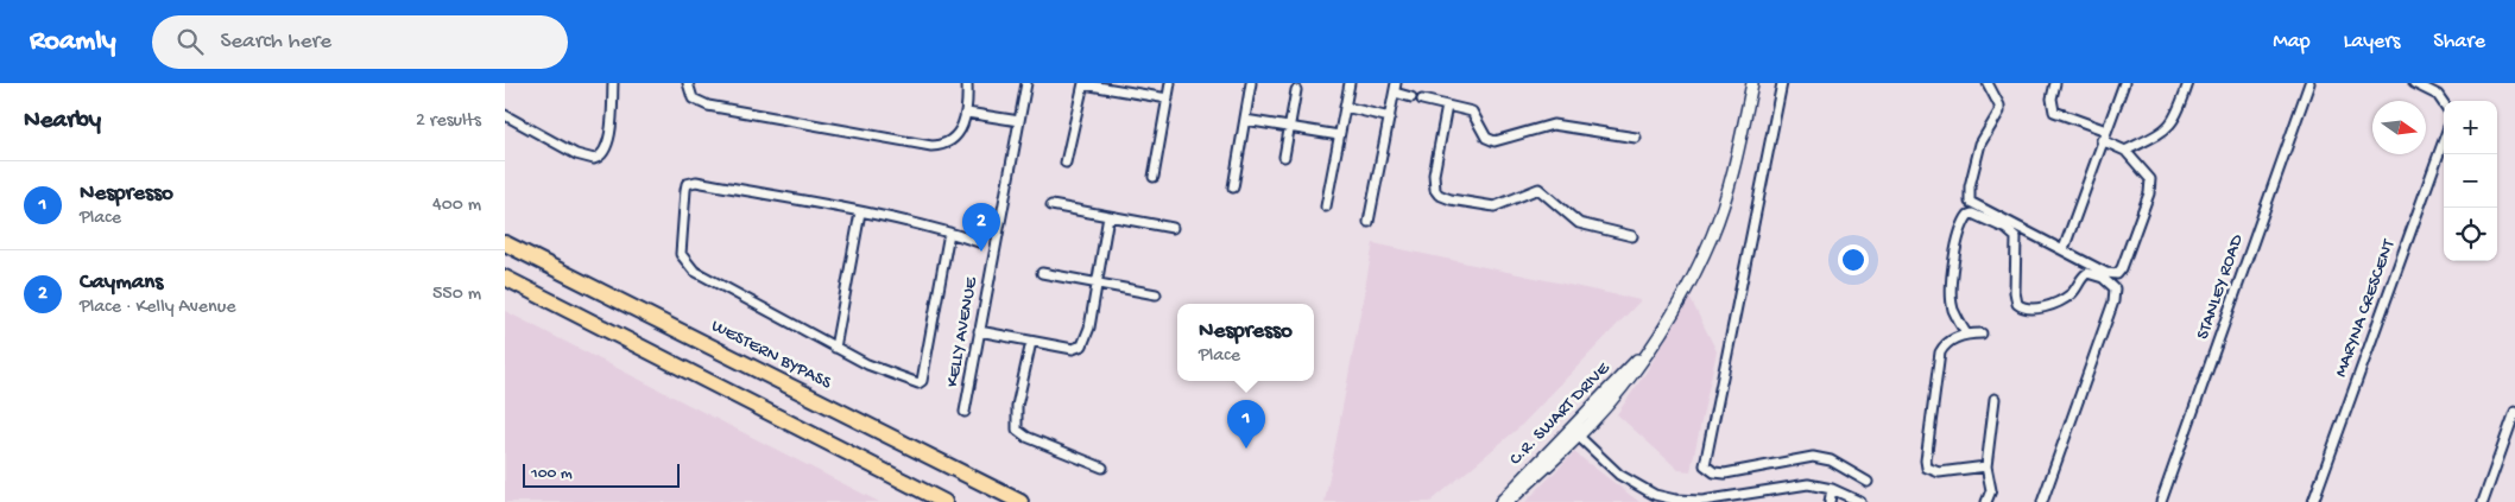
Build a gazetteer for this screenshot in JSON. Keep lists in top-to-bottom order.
{
  "streets": {
    "highway": ["WESTERN BYPASS"],
    "street": [
      "STANLEY ROAD",
      "MARYNA CRESCENT",
      "KELLY AVENUE",
      "C.R. SWART DRIVE"
    ]
  },
  "scale_bar": "100 m",
  "north": "right",
  "page": {
    "header": "Roamly",
    "search": "Search here",
    "nav": ["Map", "Layers", "Share"],
    "heading": ["Nearby", "2 results"],
    "map_buttons": ["+", "−"],
    "list": [
      {
        "mark": "1",
        "name": "Nespresso",
        "note": "Place",
        "value": "400 m"
      },
      {
        "mark": "2",
        "name": "Caymans",
        "note": "Place · Kelly Avenue",
        "value": "550 m"
      }
    ],
    "pins": ["2", "1"],
    "popup": ["Nespresso", "Place"],
    "scale": "100 m"
  }
}
